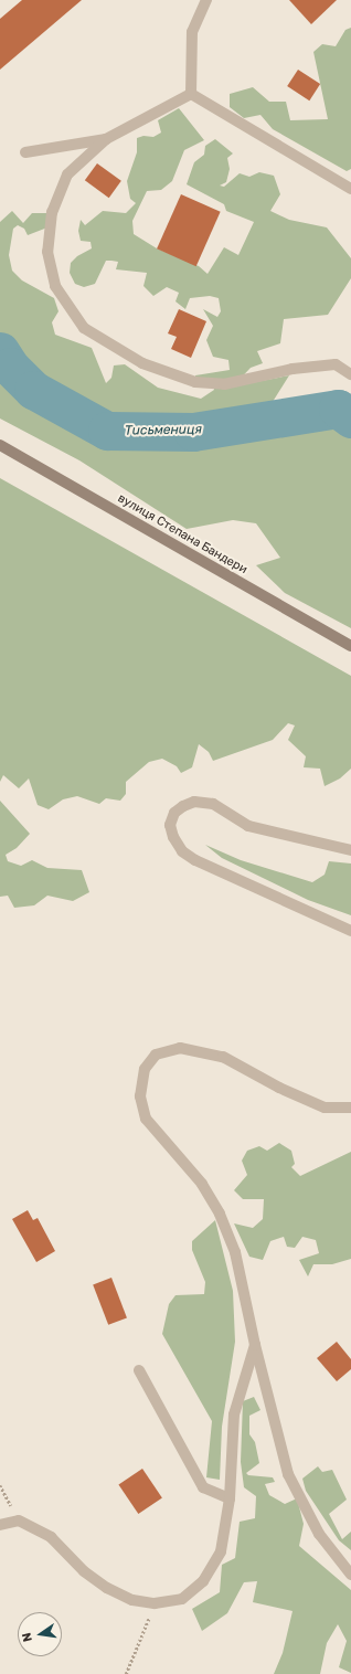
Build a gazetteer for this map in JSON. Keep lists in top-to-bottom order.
{
  "streets": {
    "main road": ["вулиця Степана Бандери"]
  },
  "water": ["Тисьмениця"],
  "north": "left"
}
